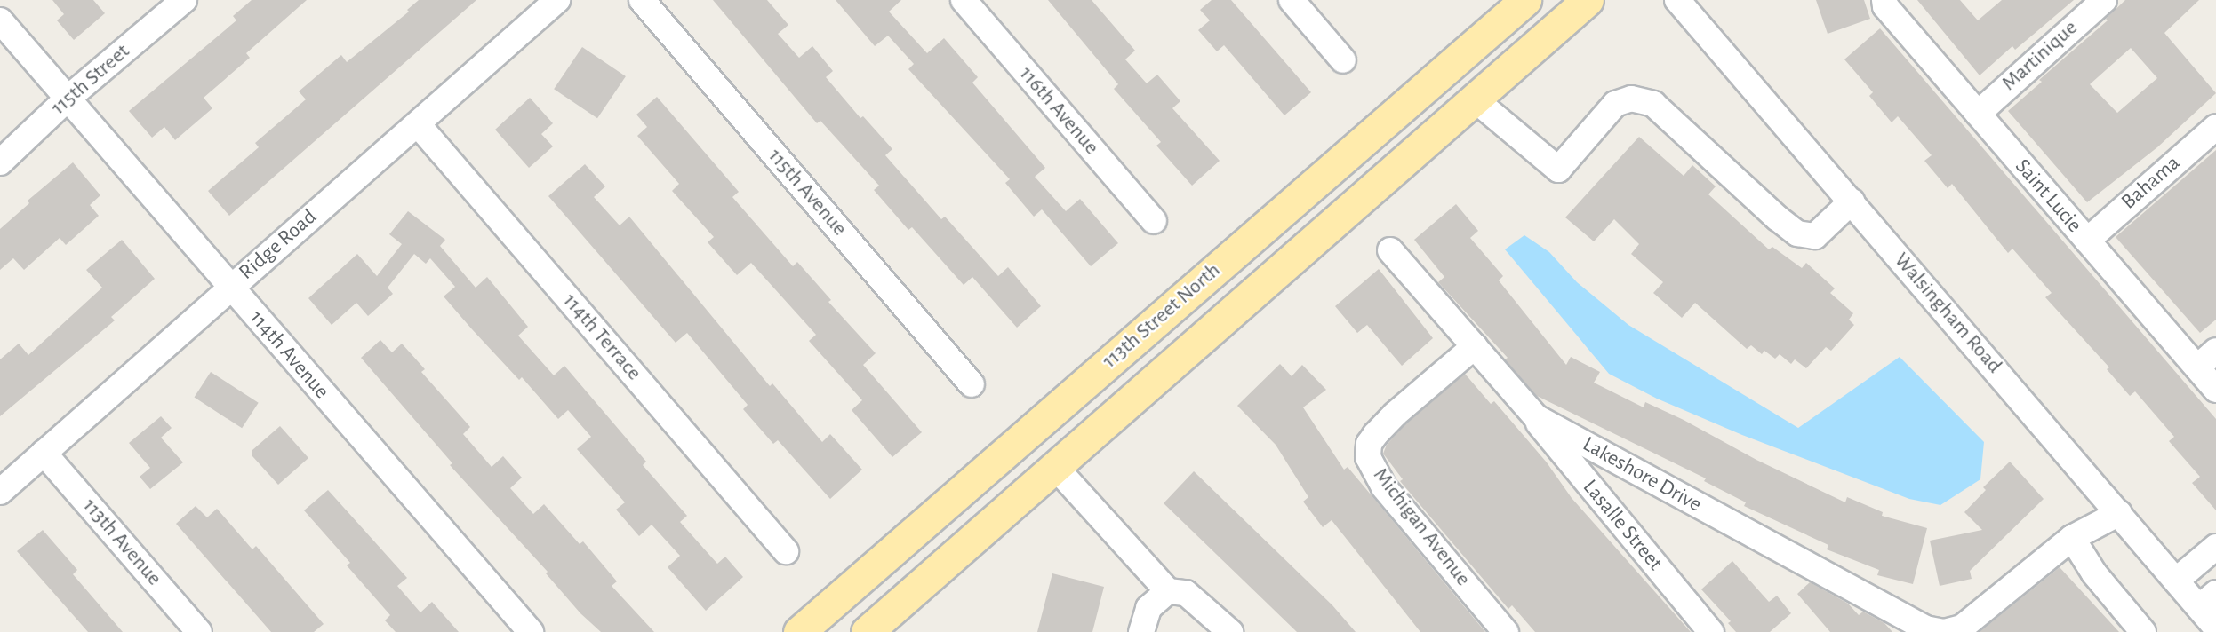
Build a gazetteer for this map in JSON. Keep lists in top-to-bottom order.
{
  "streets": {
    "main road": ["113th Street North"],
    "street": [
      "Martinique",
      "115th Street",
      "116th Avenue",
      "Bahama",
      "115th Avenue",
      "Saint Lucie",
      "Ridge Road",
      "Walsingham Road",
      "114th Terrace",
      "114th Avenue",
      "Lakeshore Drive",
      "Lasalle Street",
      "Michigan Avenue",
      "113th Avenue"
    ]
  },
  "crossings": [
    ["Martinique", "Saint Lucie"],
    ["115th Street", "114th Avenue"],
    ["Bahama", "Saint Lucie"],
    ["Ridge Road", "114th Terrace"],
    ["Ridge Road", "114th Avenue"],
    ["Ridge Road", "113th Avenue"],
    ["Walsingham Road", "Lakeshore Drive"],
    ["Lakeshore Drive", "Lasalle Street"],
    ["Lakeshore Drive", "Michigan Avenue"]
  ]
}
